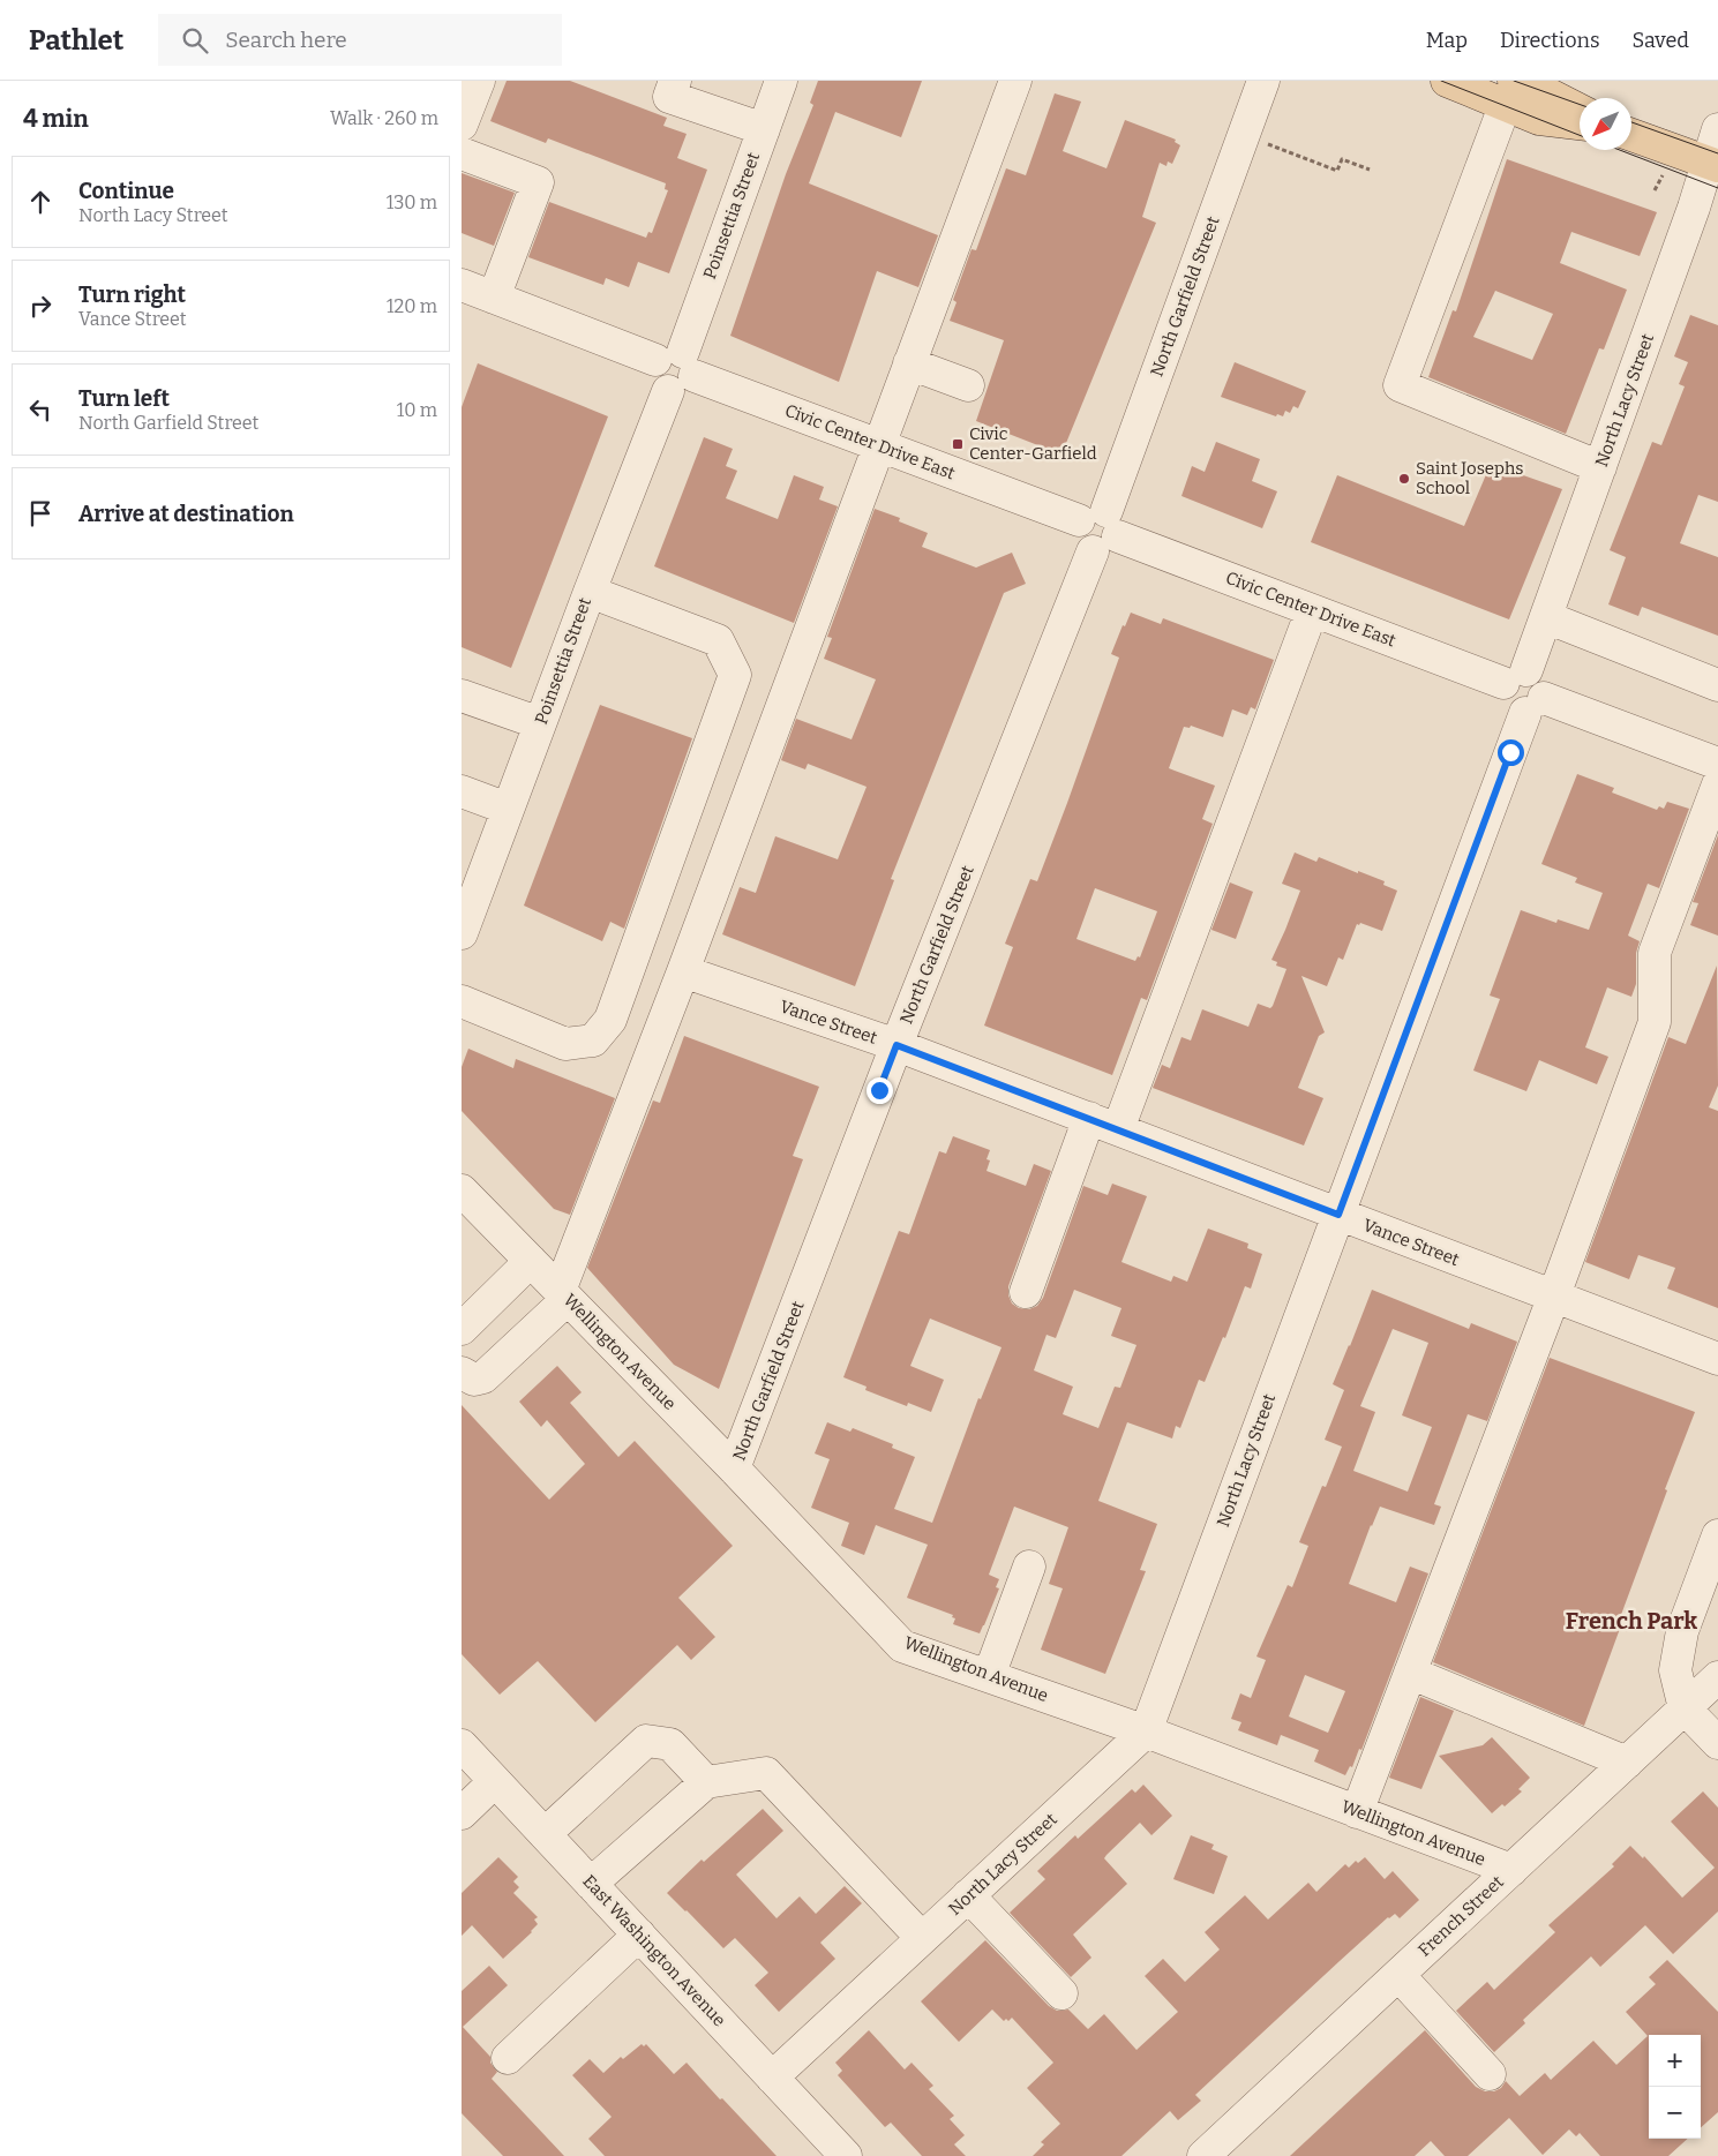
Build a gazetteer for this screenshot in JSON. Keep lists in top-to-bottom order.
{
  "streets": {
    "street": [
      "Poinsettia Street",
      "North Garfield Street",
      "North Lacy Street",
      "Civic Center Drive East",
      "Vance Street",
      "Wellington Avenue",
      "French Street",
      "East Washington Avenue"
    ]
  },
  "crossings": [
    ["Poinsettia Street", "Civic Center Drive East"],
    ["North Garfield Street", "Civic Center Drive East"],
    ["North Garfield Street", "Vance Street"],
    ["North Garfield Street", "Wellington Avenue"],
    ["North Lacy Street", "Civic Center Drive East"],
    ["North Lacy Street", "Vance Street"],
    ["North Lacy Street", "Wellington Avenue"],
    ["North Lacy Street", "East Washington Avenue"],
    ["Wellington Avenue", "French Street"]
  ],
  "districts": ["French Park"],
  "places": {
    "transit": ["Civic Center-Garfield"],
    "other": ["Saint Josephs School"]
  },
  "north": "bottom left",
  "page": {
    "header": "Pathlet",
    "search": "Search here",
    "nav": ["Map", "Directions", "Saved"],
    "heading": ["4 min", "Walk · 260 m"],
    "list": [
      ["Continue", "North Lacy Street", "130 m"],
      ["Turn right", "Vance Street", "120 m"],
      ["Turn left", "North Garfield Street", "10 m"],
      "Arrive at destination"
    ],
    "map_buttons": ["+", "−"]
  }
}
